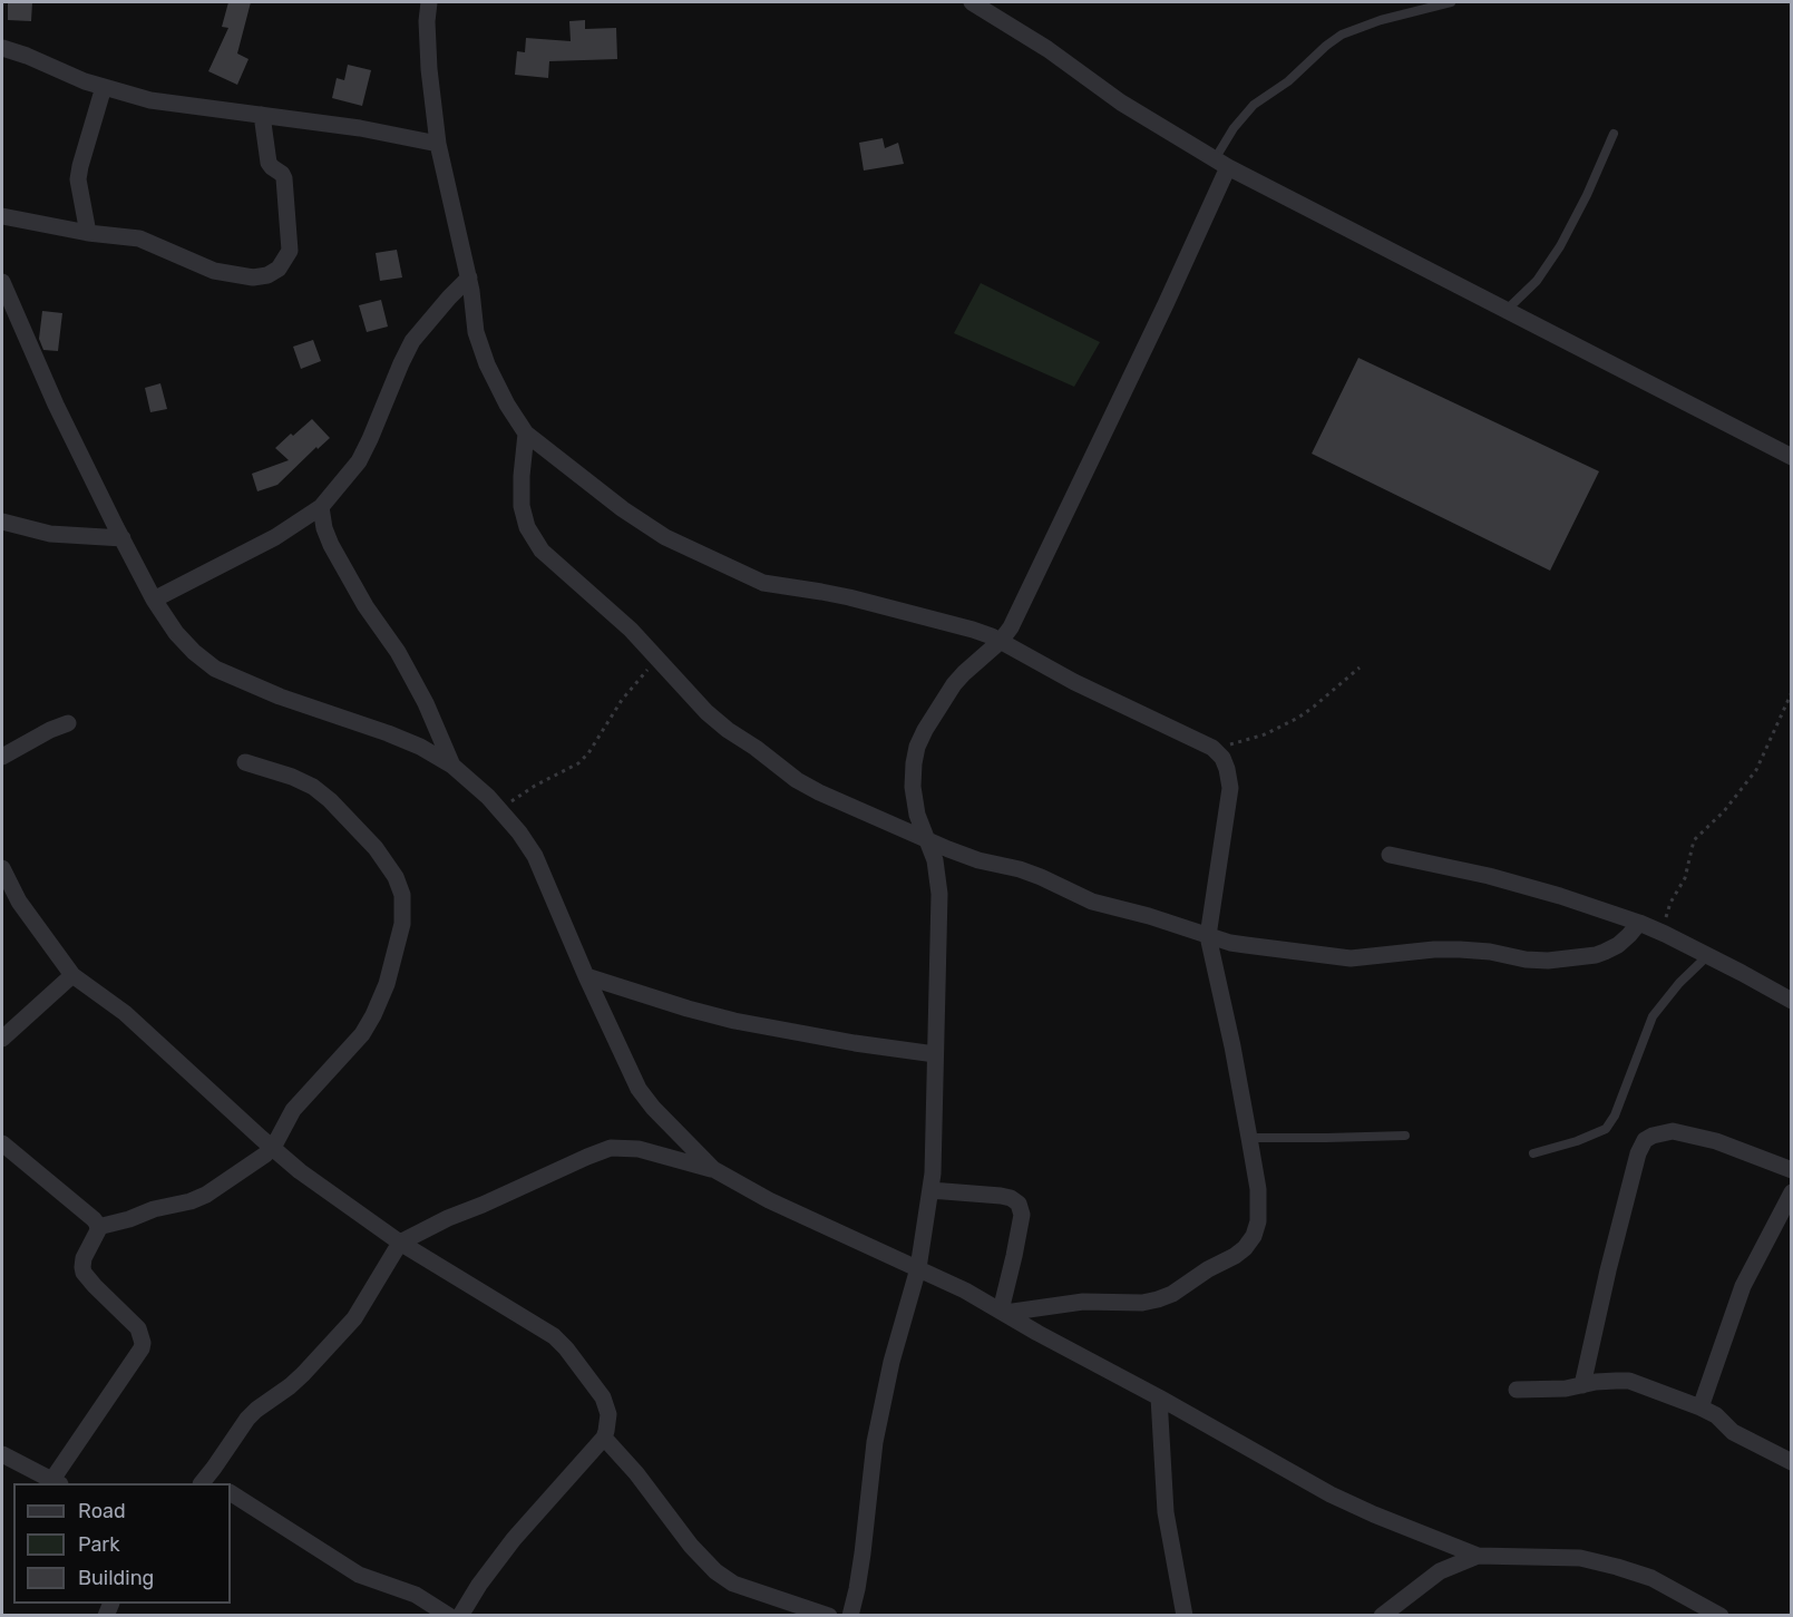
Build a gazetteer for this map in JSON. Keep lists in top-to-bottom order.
{
  "legend": ["Road", "Park", "Building"]
}
